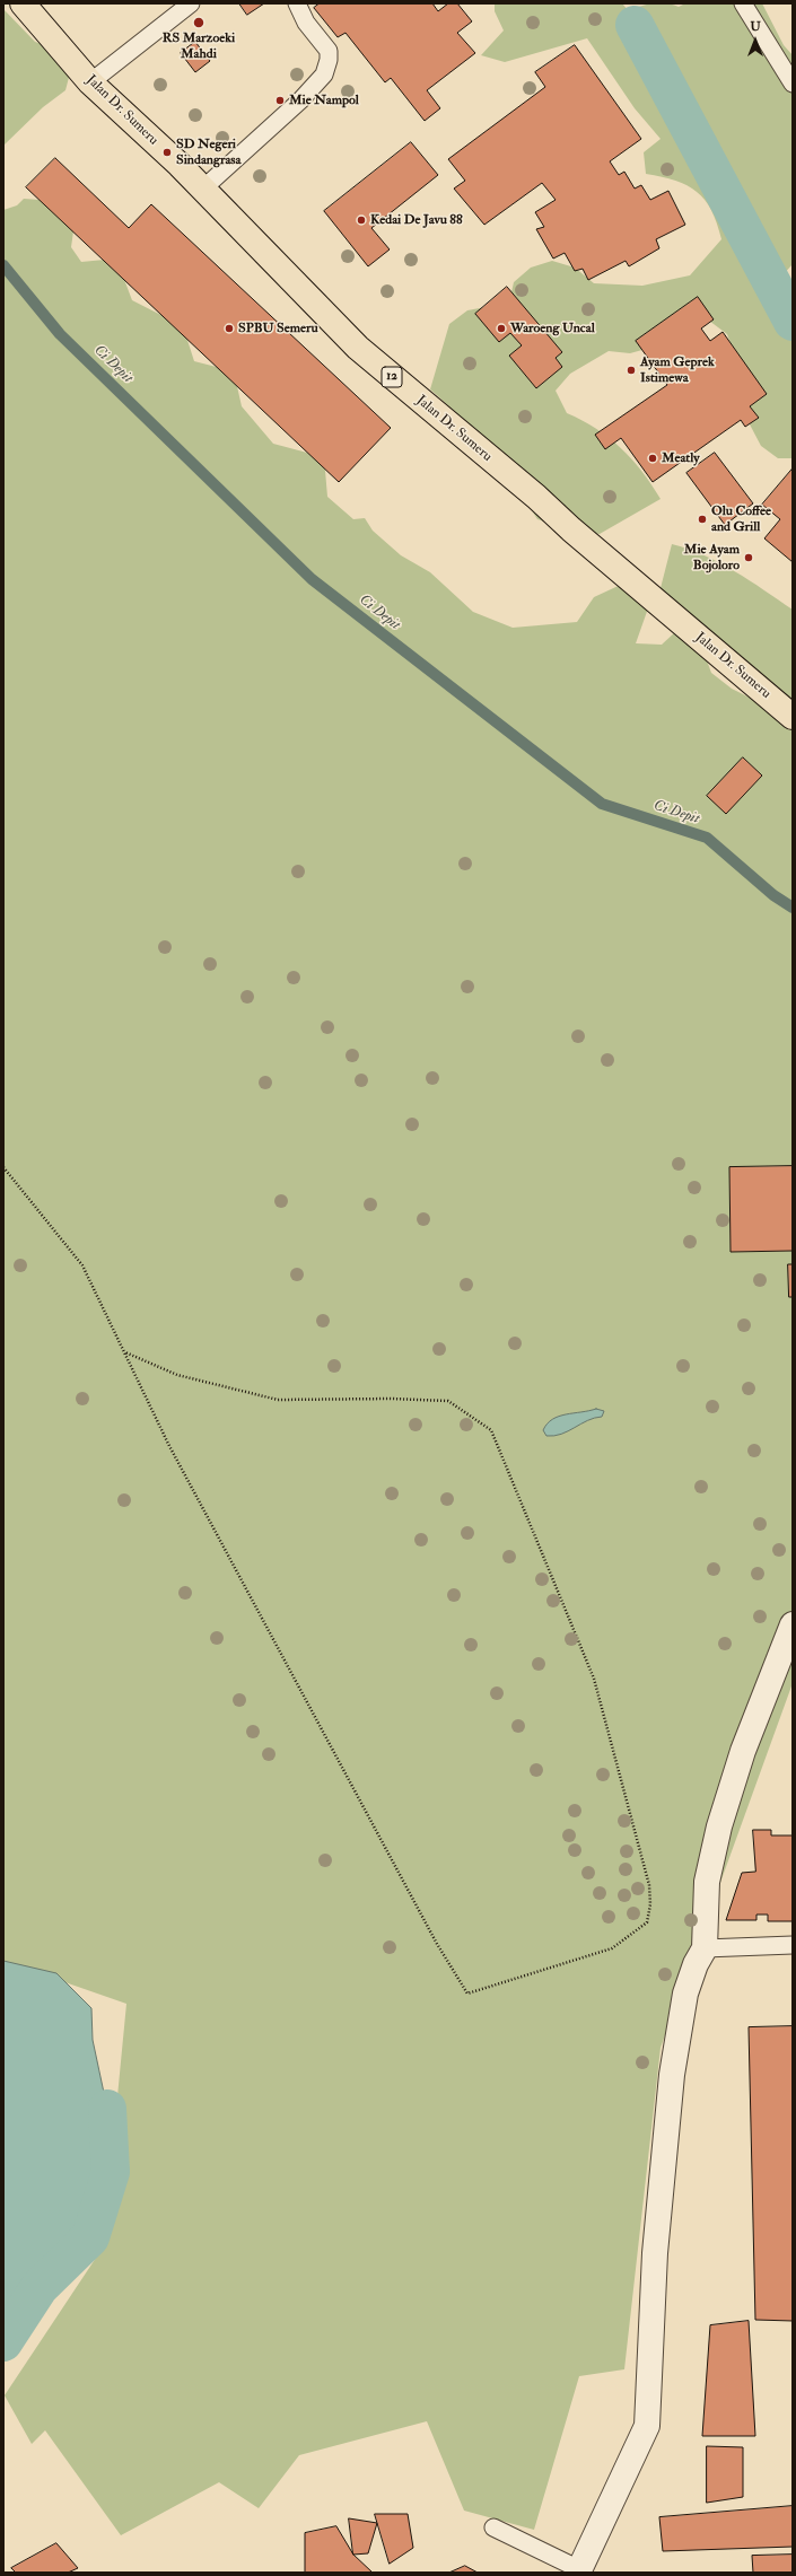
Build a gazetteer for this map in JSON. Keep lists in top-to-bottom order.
{
  "streets": {
    "main road": ["Jalan Dr. Sumeru", "12"]
  },
  "water": ["Ci Depit"],
  "places": [
    "RS Marzoeki Mahdi",
    "Mie Nampol",
    "SD Negeri Sindangrasa",
    "Kedai De Javu 88",
    "SPBU Semeru",
    "Waroeng Uncal",
    "Ayam Geprek Istimewa",
    "Meatly",
    "Olu Coffee and Grill",
    "Mie Ayam Bojoloro"
  ],
  "north": "top"
}
